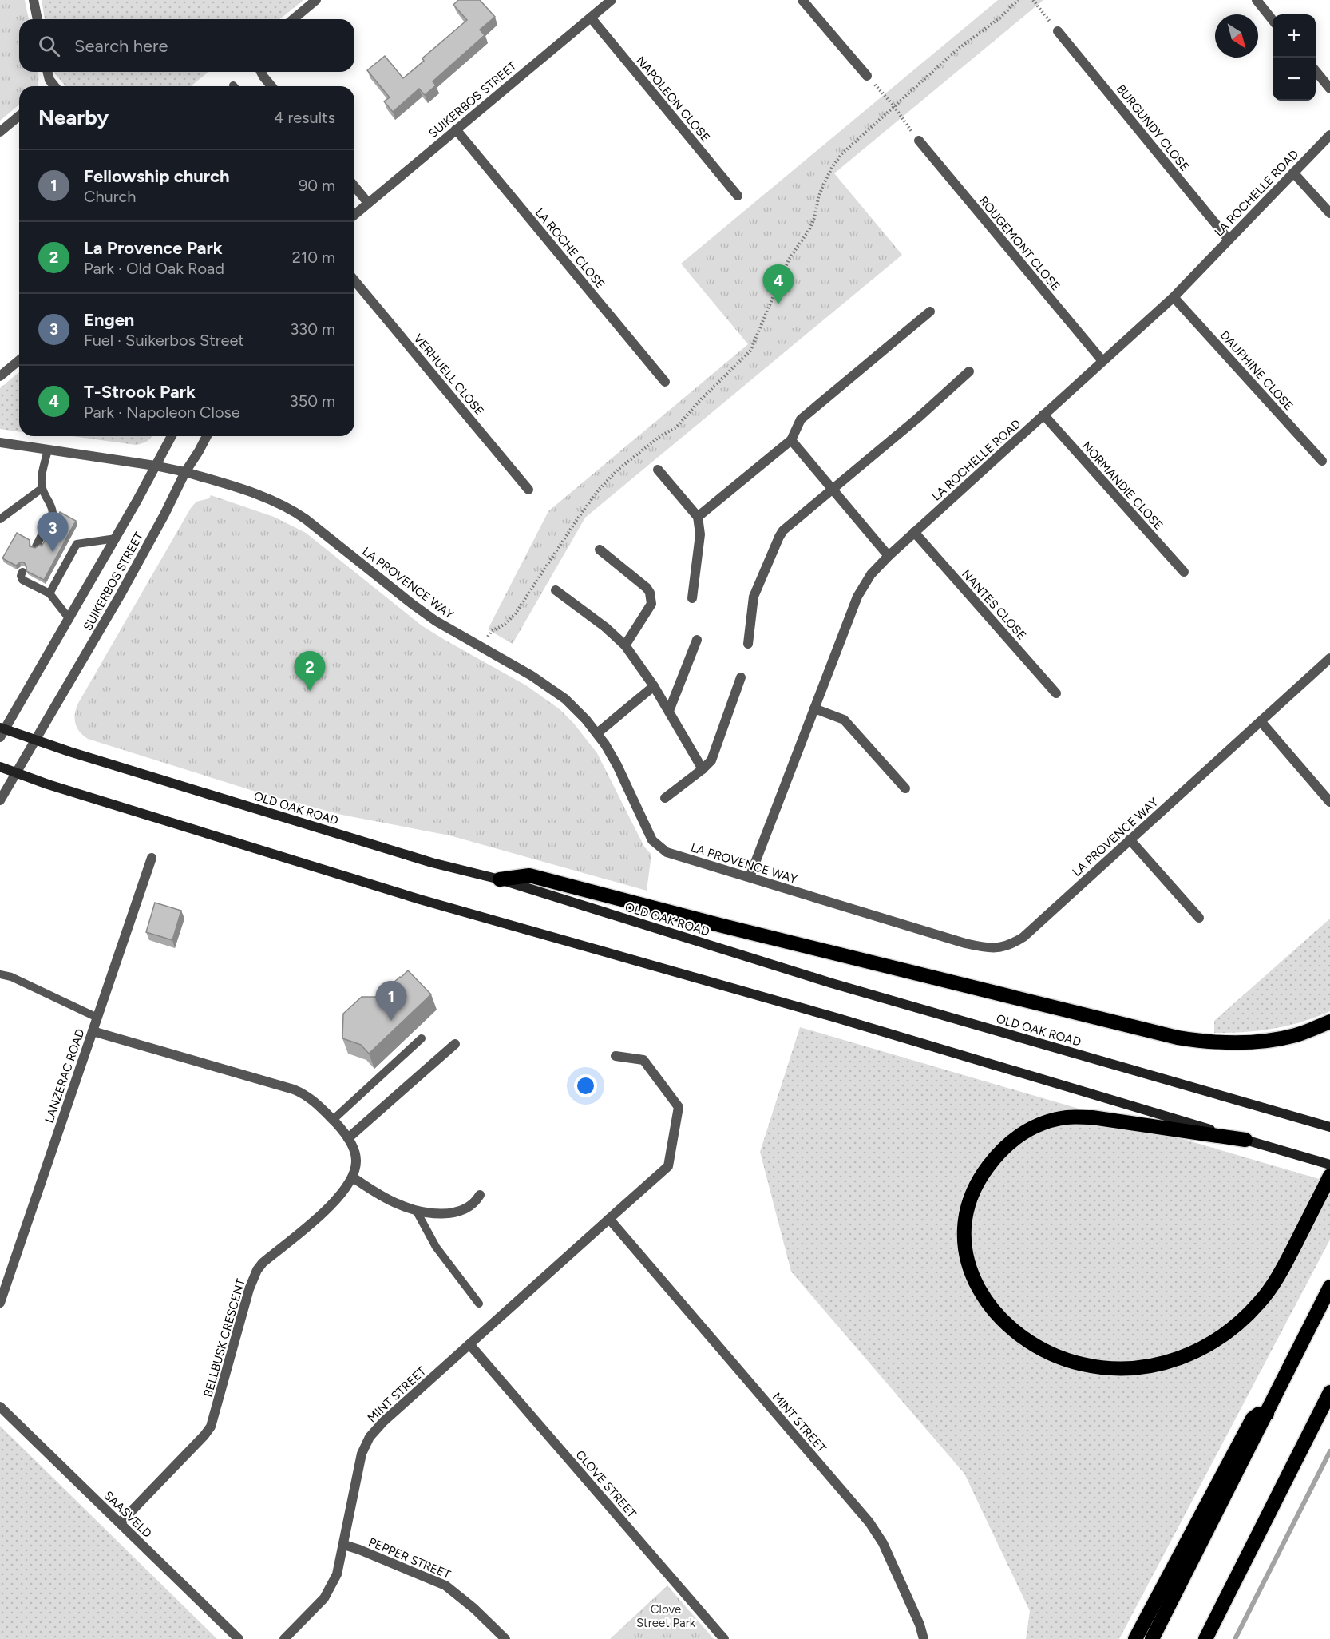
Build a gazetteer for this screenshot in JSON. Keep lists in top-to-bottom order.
{
  "streets": {
    "main road": ["OLD OAK ROAD"],
    "street": [
      "NAPOLEON CLOSE",
      "SUIKERBOS STREET",
      "BURGUNDY CLOSE",
      "LA ROCHELLE ROAD",
      "ROUGEMONT CLOSE",
      "LA ROCHE CLOSE",
      "DAUPHINE CLOSE",
      "VERHUELL CLOSE",
      "NORMANDIE CLOSE",
      "LA PROVENCE WAY",
      "NANTES CLOSE",
      "LANZERAC ROAD",
      "BELLBUSK CRESCENT",
      "MINT STREET",
      "CLOVE STREET",
      "SAASVELD",
      "PEPPER STREET"
    ]
  },
  "crossings": [
    ["NAPOLEON CLOSE", "SUIKERBOS STREET"],
    ["SUIKERBOS STREET", "LA ROCHE CLOSE"],
    ["SUIKERBOS STREET", "LA PROVENCE WAY"],
    ["SUIKERBOS STREET", "OLD OAK ROAD"],
    ["BURGUNDY CLOSE", "LA ROCHELLE ROAD"],
    ["LA ROCHELLE ROAD", "ROUGEMONT CLOSE"],
    ["LA ROCHELLE ROAD", "DAUPHINE CLOSE"],
    ["LA ROCHELLE ROAD", "NORMANDIE CLOSE"],
    ["LA ROCHELLE ROAD", "LA PROVENCE WAY"],
    ["LA ROCHELLE ROAD", "NANTES CLOSE"],
    ["LANZERAC ROAD", "BELLBUSK CRESCENT"],
    ["BELLBUSK CRESCENT", "SAASVELD"],
    ["MINT STREET", "CLOVE STREET"],
    ["MINT STREET", "PEPPER STREET"]
  ],
  "parks": ["Clove Street Park"],
  "north": "bottom right",
  "page": {
    "map_buttons": ["+", "−"],
    "search": "Search here",
    "heading": ["Nearby", "4 results"],
    "list": [
      {
        "mark": "1",
        "name": "Fellowship church",
        "note": "Church",
        "value": "90 m"
      },
      {
        "mark": "2",
        "name": "La Provence Park",
        "note": "Park · Old Oak Road",
        "value": "210 m"
      },
      {
        "mark": "3",
        "name": "Engen",
        "note": "Fuel · Suikerbos Street",
        "value": "330 m"
      },
      {
        "mark": "4",
        "name": "T-Strook Park",
        "note": "Park · Napoleon Close",
        "value": "350 m"
      }
    ],
    "pins": [
      "4",
      "3",
      "2",
      "1"
    ]
  }
}
